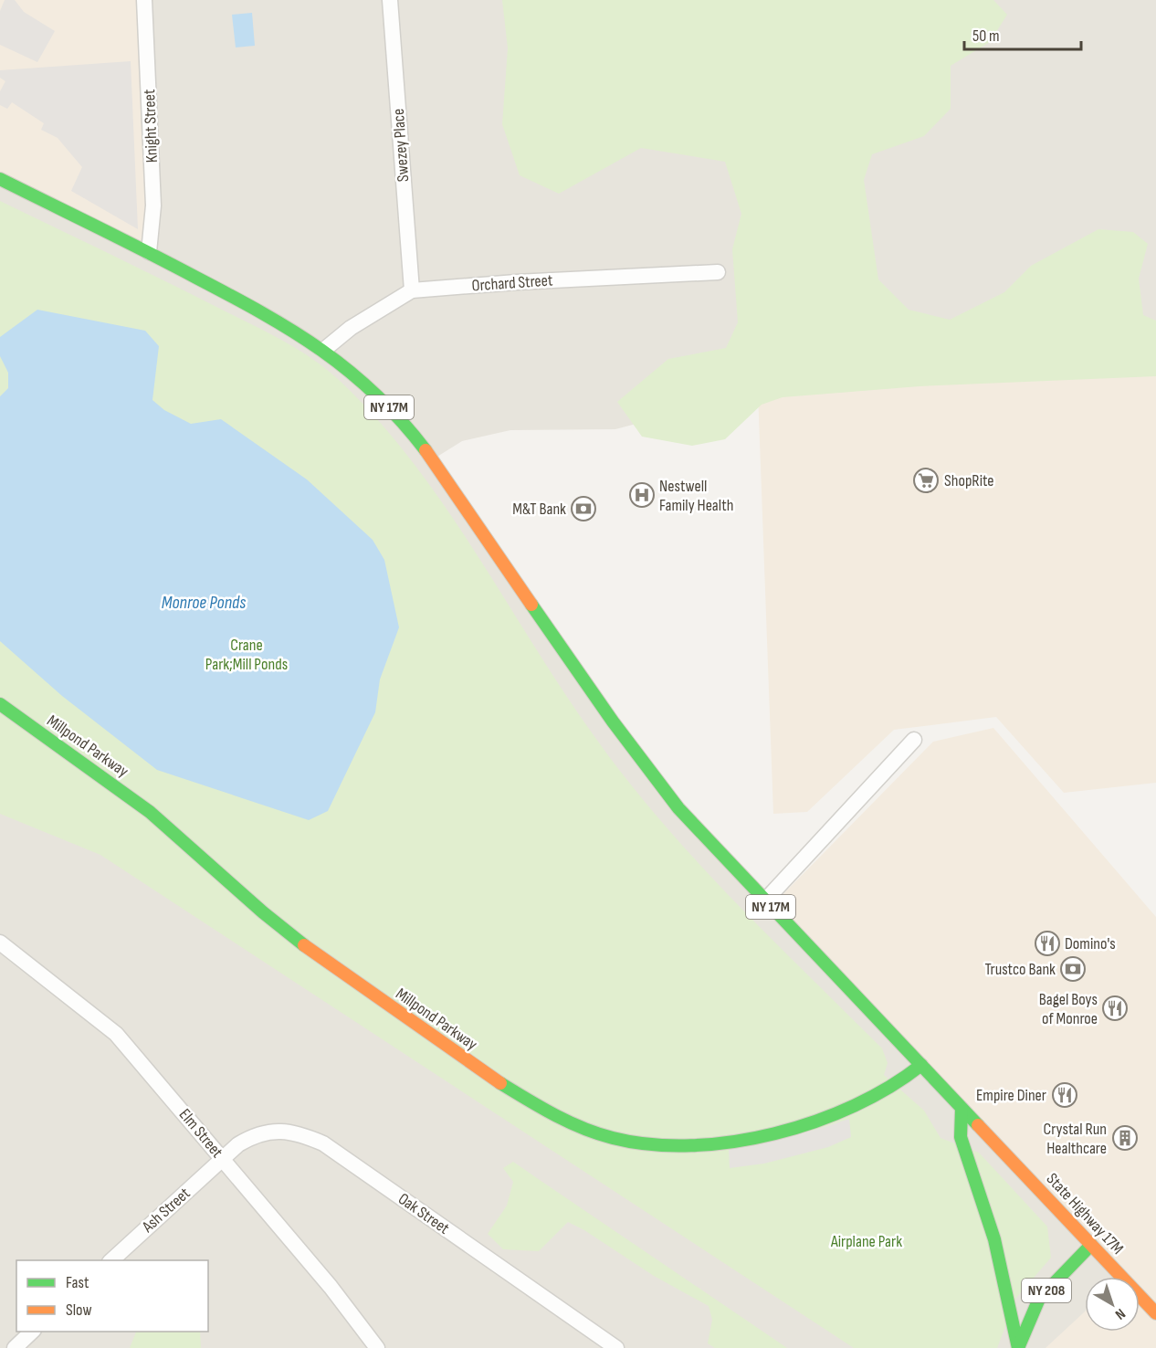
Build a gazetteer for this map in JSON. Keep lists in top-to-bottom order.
{
  "streets": {
    "main road": [
      "NY 17M",
      "Millpond Parkway",
      "State Highway 17M",
      "NY 208"
    ],
    "street": [
      "Knight Street",
      "Swezey Place",
      "Orchard Street",
      "Elm Street",
      "Ash Street",
      "Oak Street"
    ]
  },
  "crossings": [
    ["Knight Street", "NY 17M"],
    ["Swezey Place", "Orchard Street"],
    ["Orchard Street", "NY 17M"],
    ["NY 17M", "Millpond Parkway"],
    ["NY 17M", "State Highway 17M"],
    ["Millpond Parkway", "State Highway 17M"],
    ["Elm Street", "Ash Street"],
    ["Elm Street", "Oak Street"],
    ["Ash Street", "Oak Street"],
    ["State Highway 17M", "NY 208"]
  ],
  "water": ["Monroe Ponds"],
  "parks": ["Crane Park;Mill Ponds", "Airplane Park"],
  "places": {
    "supermarket": ["ShopRite"],
    "hospital": ["Nestwell Family Health"],
    "bank": ["M&T Bank", "Trustco Bank"],
    "restaurant": ["Domino's", "Bagel Boys of Monroe", "Empire Diner"],
    "building": ["Crystal Run Healthcare"]
  },
  "legend": ["Fast", "Slow"],
  "scale_bar": "50 m",
  "north": "bottom right"
}
